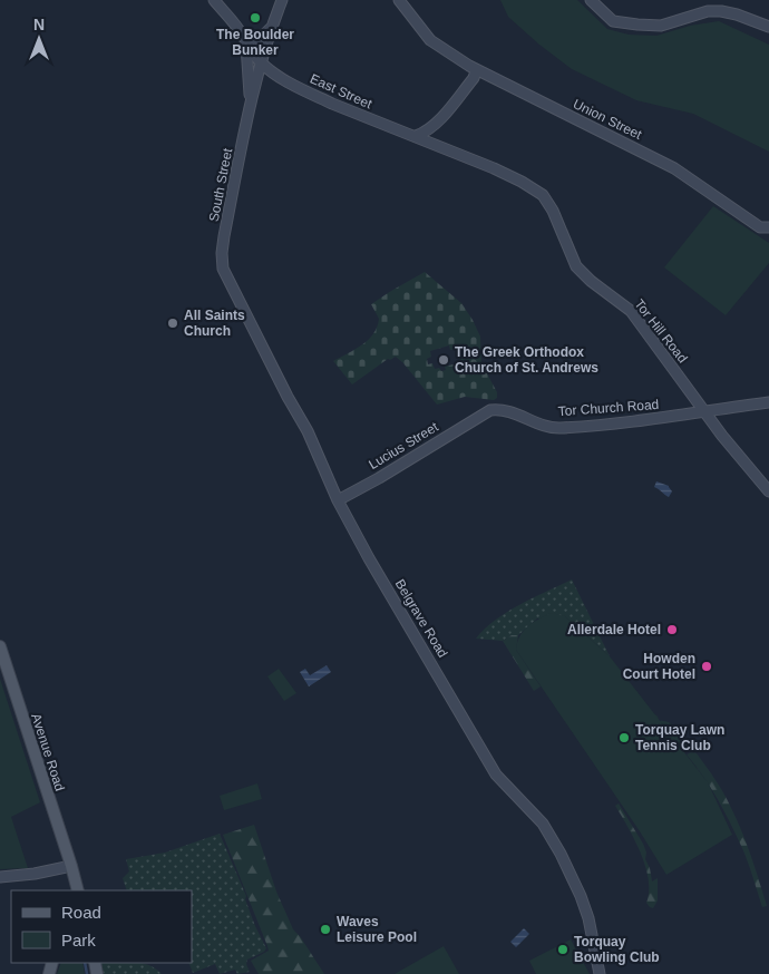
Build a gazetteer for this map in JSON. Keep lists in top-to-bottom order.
{
  "streets": {
    "main road": ["Avenue Road"],
    "street": [
      "East Street",
      "Union Street",
      "South Street",
      "Tor Hill Road",
      "Tor Church Road",
      "Lucius Street",
      "Belgrave Road"
    ]
  },
  "crossings": [
    ["East Street", "South Street"],
    ["East Street", "Tor Hill Road"],
    ["South Street", "Belgrave Road"],
    ["Tor Hill Road", "Tor Church Road"],
    ["Tor Church Road", "Lucius Street"],
    ["Lucius Street", "Belgrave Road"]
  ],
  "places": [
    "The Boulder Bunker",
    "All Saints Church",
    "The Greek Orthodox Church of St. Andrews",
    "Allerdale Hotel",
    "Howden Court Hotel",
    "Torquay Lawn Tennis Club",
    "Waves Leisure Pool",
    "Torquay Bowling Club"
  ],
  "legend": ["Road", "Park"],
  "north": "top"
}
